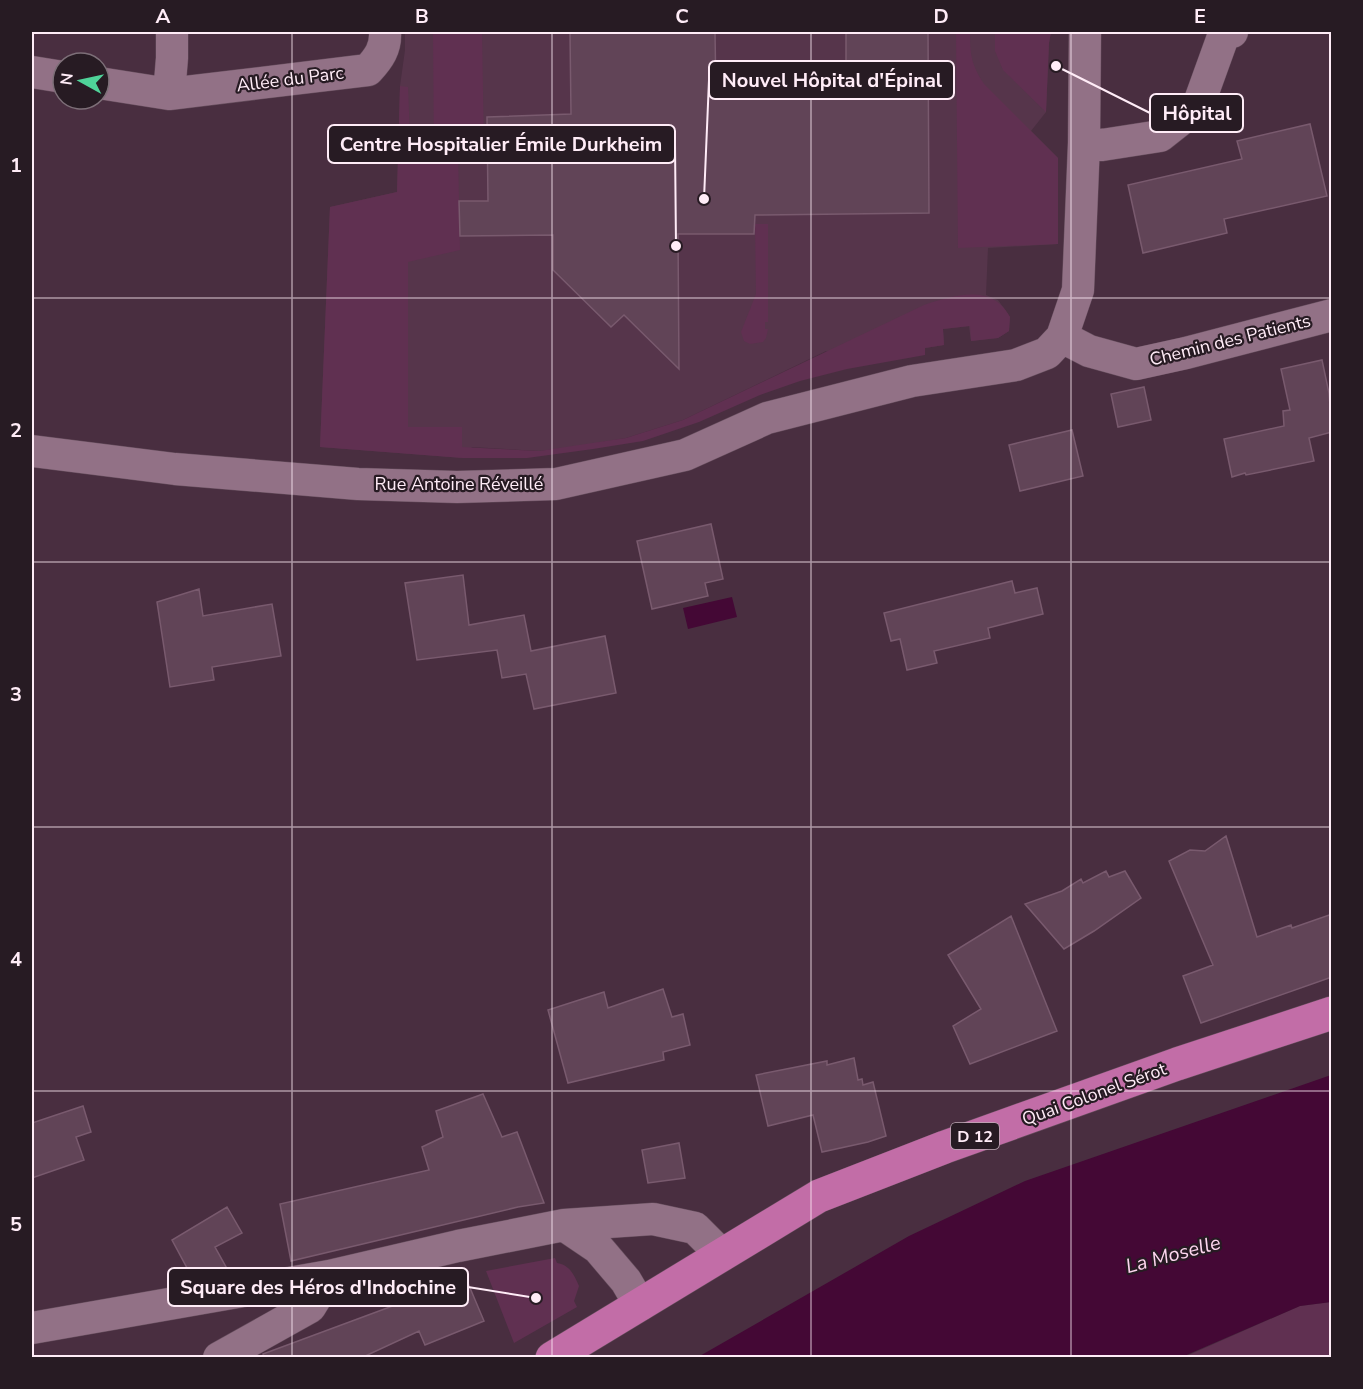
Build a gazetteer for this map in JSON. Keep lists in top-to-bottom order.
{
  "streets": {
    "main road": ["Quai Colonel Sérot", "D 12"],
    "street": ["Allée du Parc", "Chemin des Patients", "Rue Antoine Réveillé"]
  },
  "crossings": [
    ["Chemin des Patients", "Rue Antoine Réveillé"],
    ["Quai Colonel Sérot", "D 12"]
  ],
  "water": ["La Moselle"],
  "places": [
    "Hôpital",
    "Nouvel Hôpital d'Épinal",
    "Centre Hospitalier Émile Durkheim",
    "Square des Héros d'Indochine"
  ],
  "north": "left",
  "grid": {
    "columns": [
      "A",
      "B",
      "C",
      "D",
      "E"
    ],
    "rows": [
      "1",
      "2",
      "3",
      "4",
      "5"
    ]
  }
}
